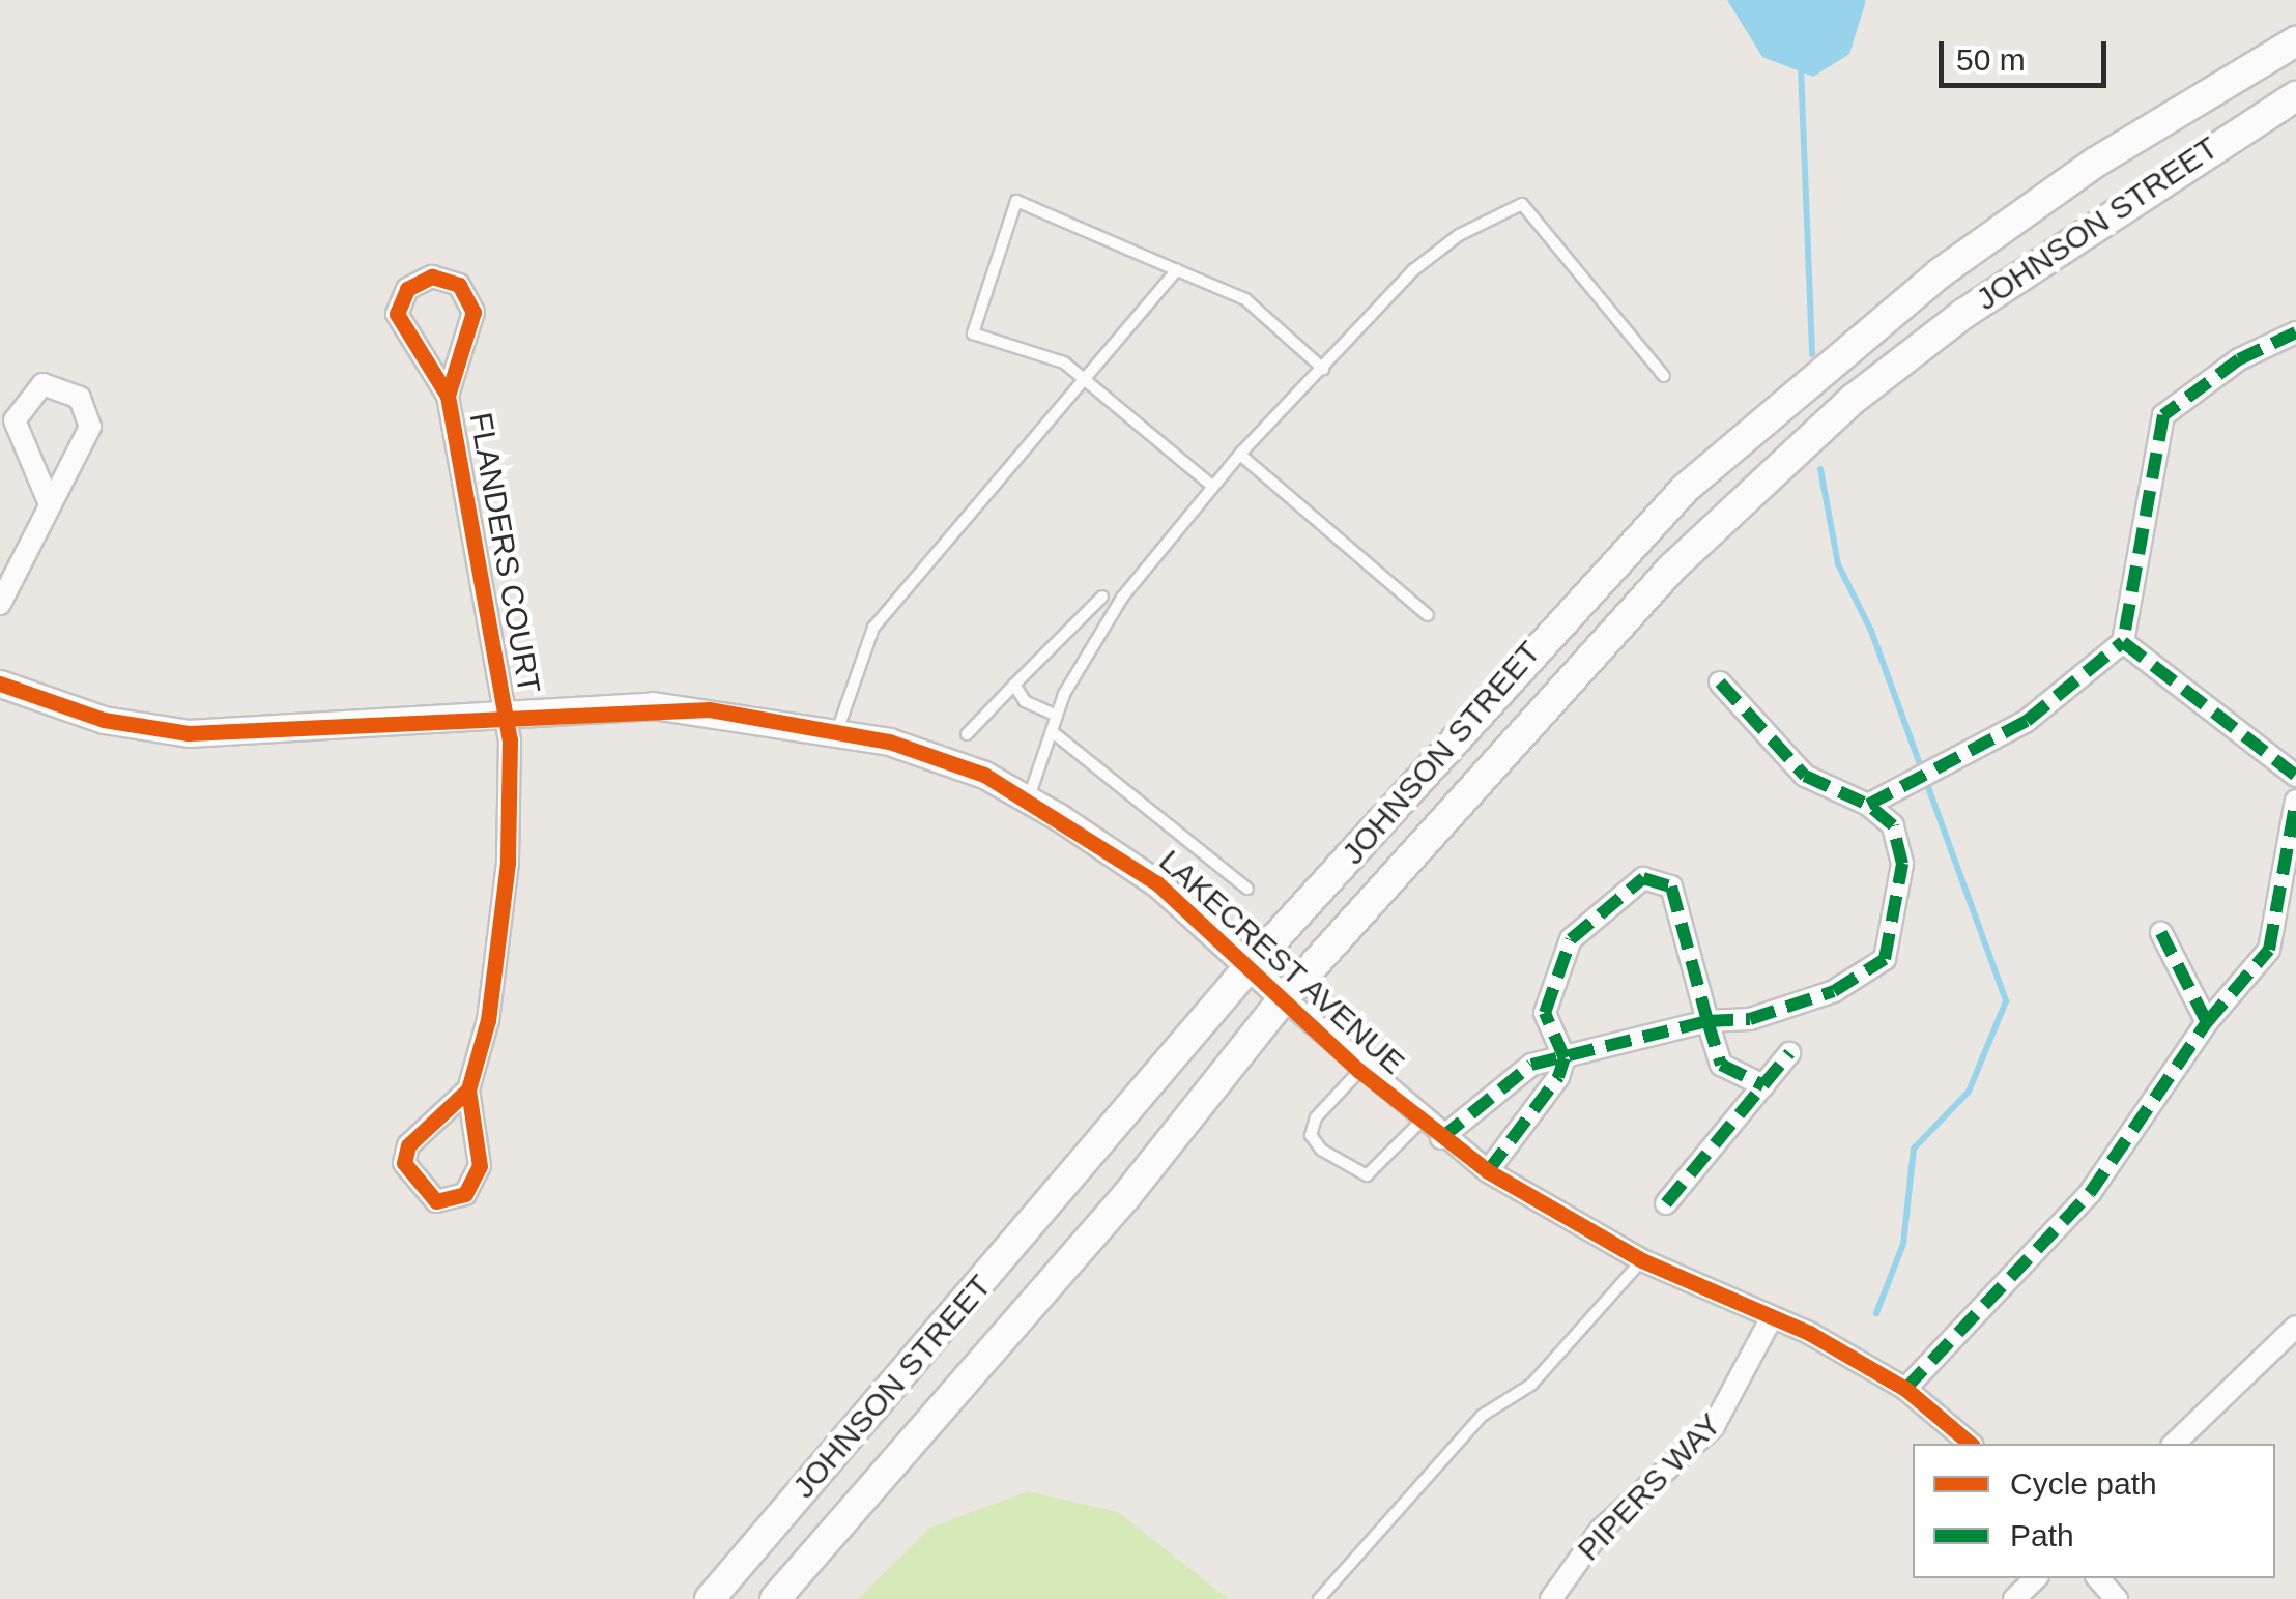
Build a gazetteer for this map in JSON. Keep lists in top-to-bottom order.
{
  "streets": {
    "main road": ["JOHNSON STREET"],
    "street": ["FLANDERS COURT", "LAKECREST AVENUE", "PIPERS WAY"]
  },
  "crossings": [
    ["JOHNSON STREET", "LAKECREST AVENUE"],
    ["FLANDERS COURT", "LAKECREST AVENUE"],
    ["LAKECREST AVENUE", "PIPERS WAY"]
  ],
  "legend": ["Cycle path", "Path"],
  "scale_bar": "50 m"
}
